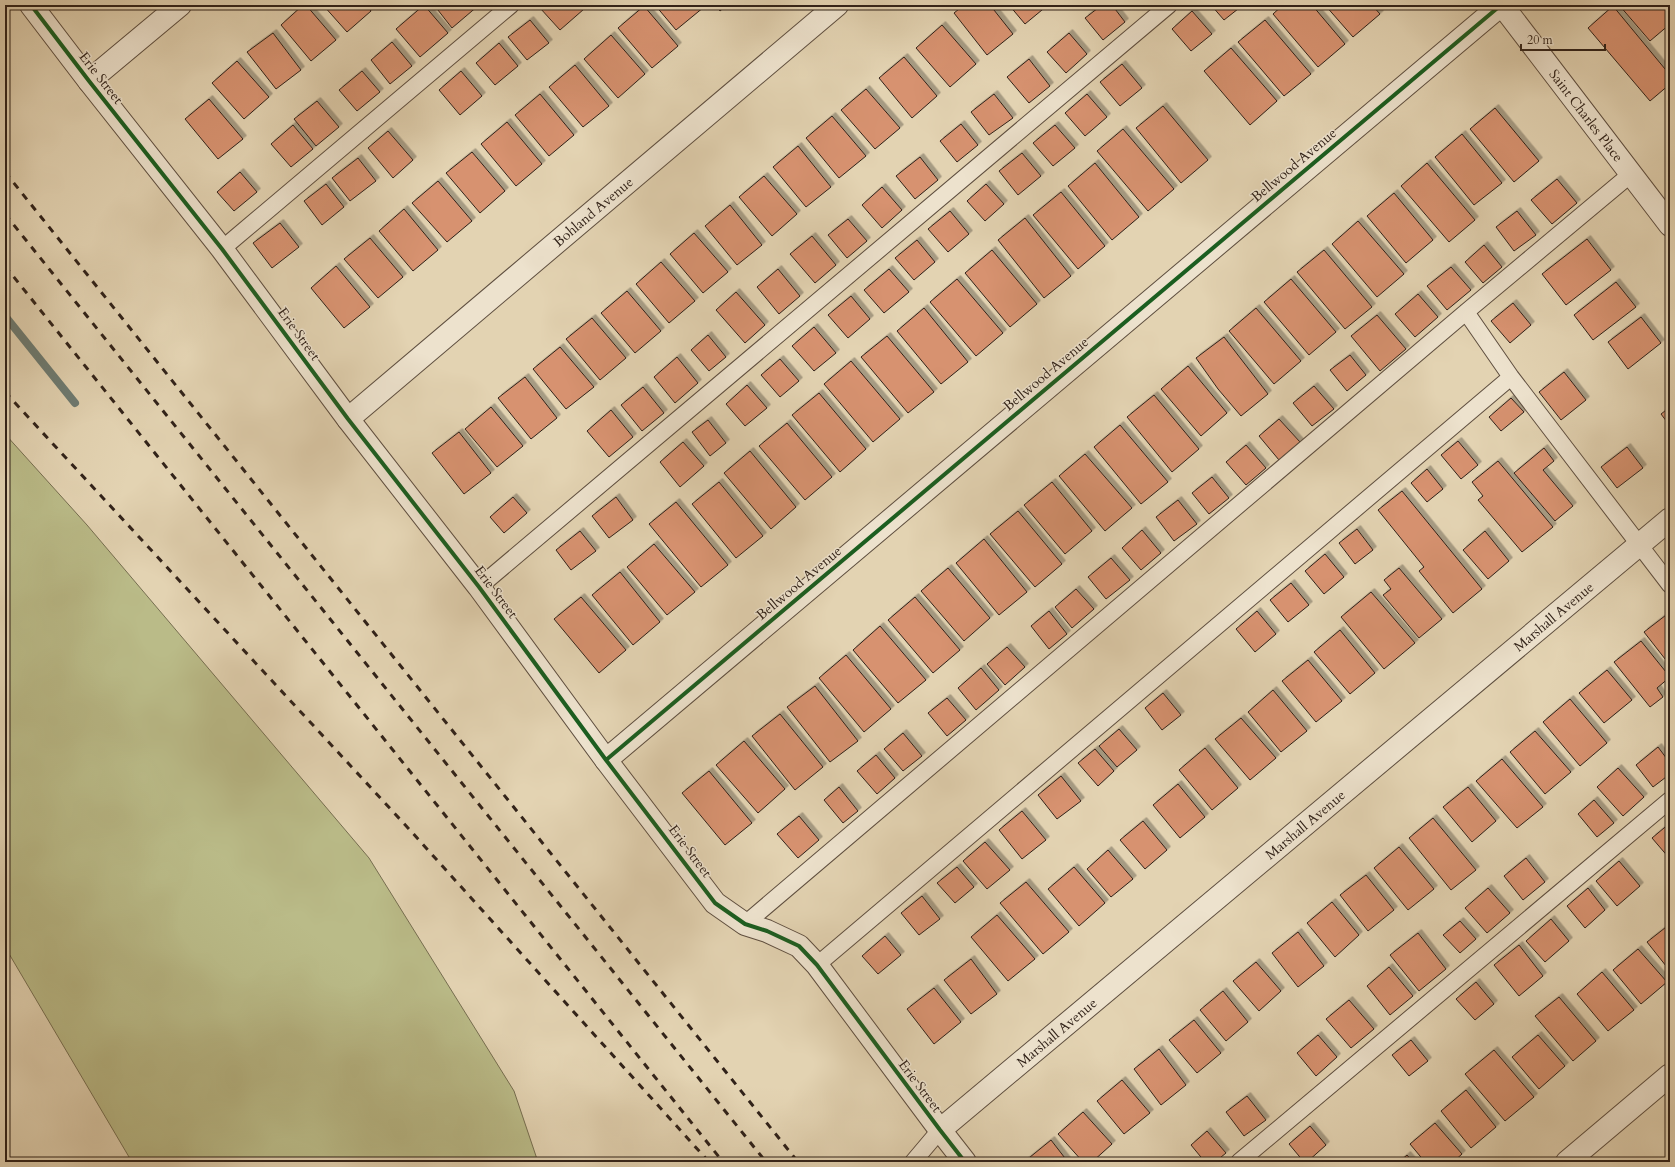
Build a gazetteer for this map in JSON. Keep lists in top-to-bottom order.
{
  "streets": {
    "street": [
      "Erie Street",
      "Saint Charles Place",
      "Bellwood Avenue",
      "Bohland Avenue",
      "Marshall Avenue"
    ]
  },
  "crossings": [
    ["Erie Street", "Bellwood Avenue"],
    ["Erie Street", "Bohland Avenue"],
    ["Erie Street", "Marshall Avenue"],
    ["Saint Charles Place", "Bellwood Avenue"]
  ],
  "scale_bar": "20 m"
}
